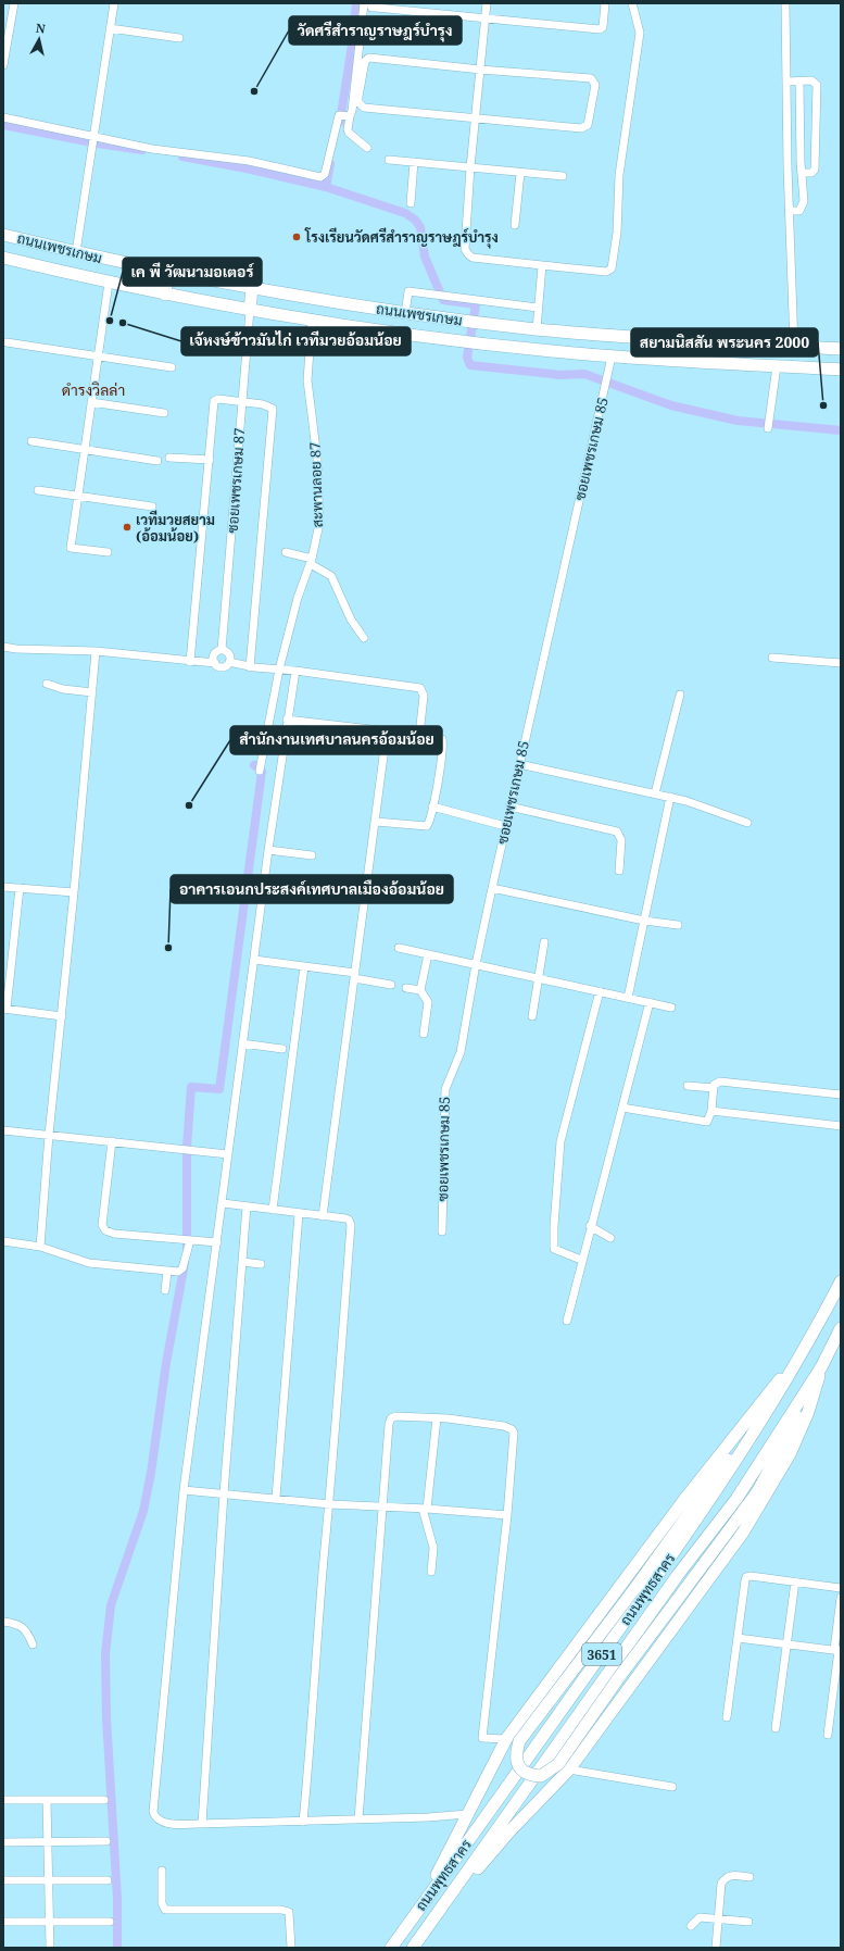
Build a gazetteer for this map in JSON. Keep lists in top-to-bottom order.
{
  "streets": {
    "main road": ["ถนนเพชรเกษม", "ถนนพุทธสาคร", "3651"],
    "street": ["ซอยเพชรเกษม 85", "ซอยเพชรเกษม 87", "สะพานลอย 87"]
  },
  "crossings": [
    ["ถนนเพชรเกษม", "ซอยเพชรเกษม 85"],
    ["ถนนเพชรเกษม", "ซอยเพชรเกษม 87"],
    ["ถนนเพชรเกษม", "สะพานลอย 87"]
  ],
  "districts": ["ดำรงวิลล่า"],
  "places": [
    "วัดศรีสําราญราษฎร์บํารุง",
    "โรงเรียนวัดศรีสําราญราษฎร์บํารุง",
    "เค พี วัฒนามอเตอร์",
    "เจ้หงษ์ข้าวมันไก่ เวทีมวยอ้อมน้อย",
    "สยามนิสสัน พระนคร 2000",
    "เวทีมวยสยาม (อ้อมน้อย)",
    "สำนักงานเทศบาลนครอ้อมน้อย",
    "อาคารเอนกประสงค์เทศบาลเมืองอ้อมน้อย"
  ],
  "north": "top"
}
